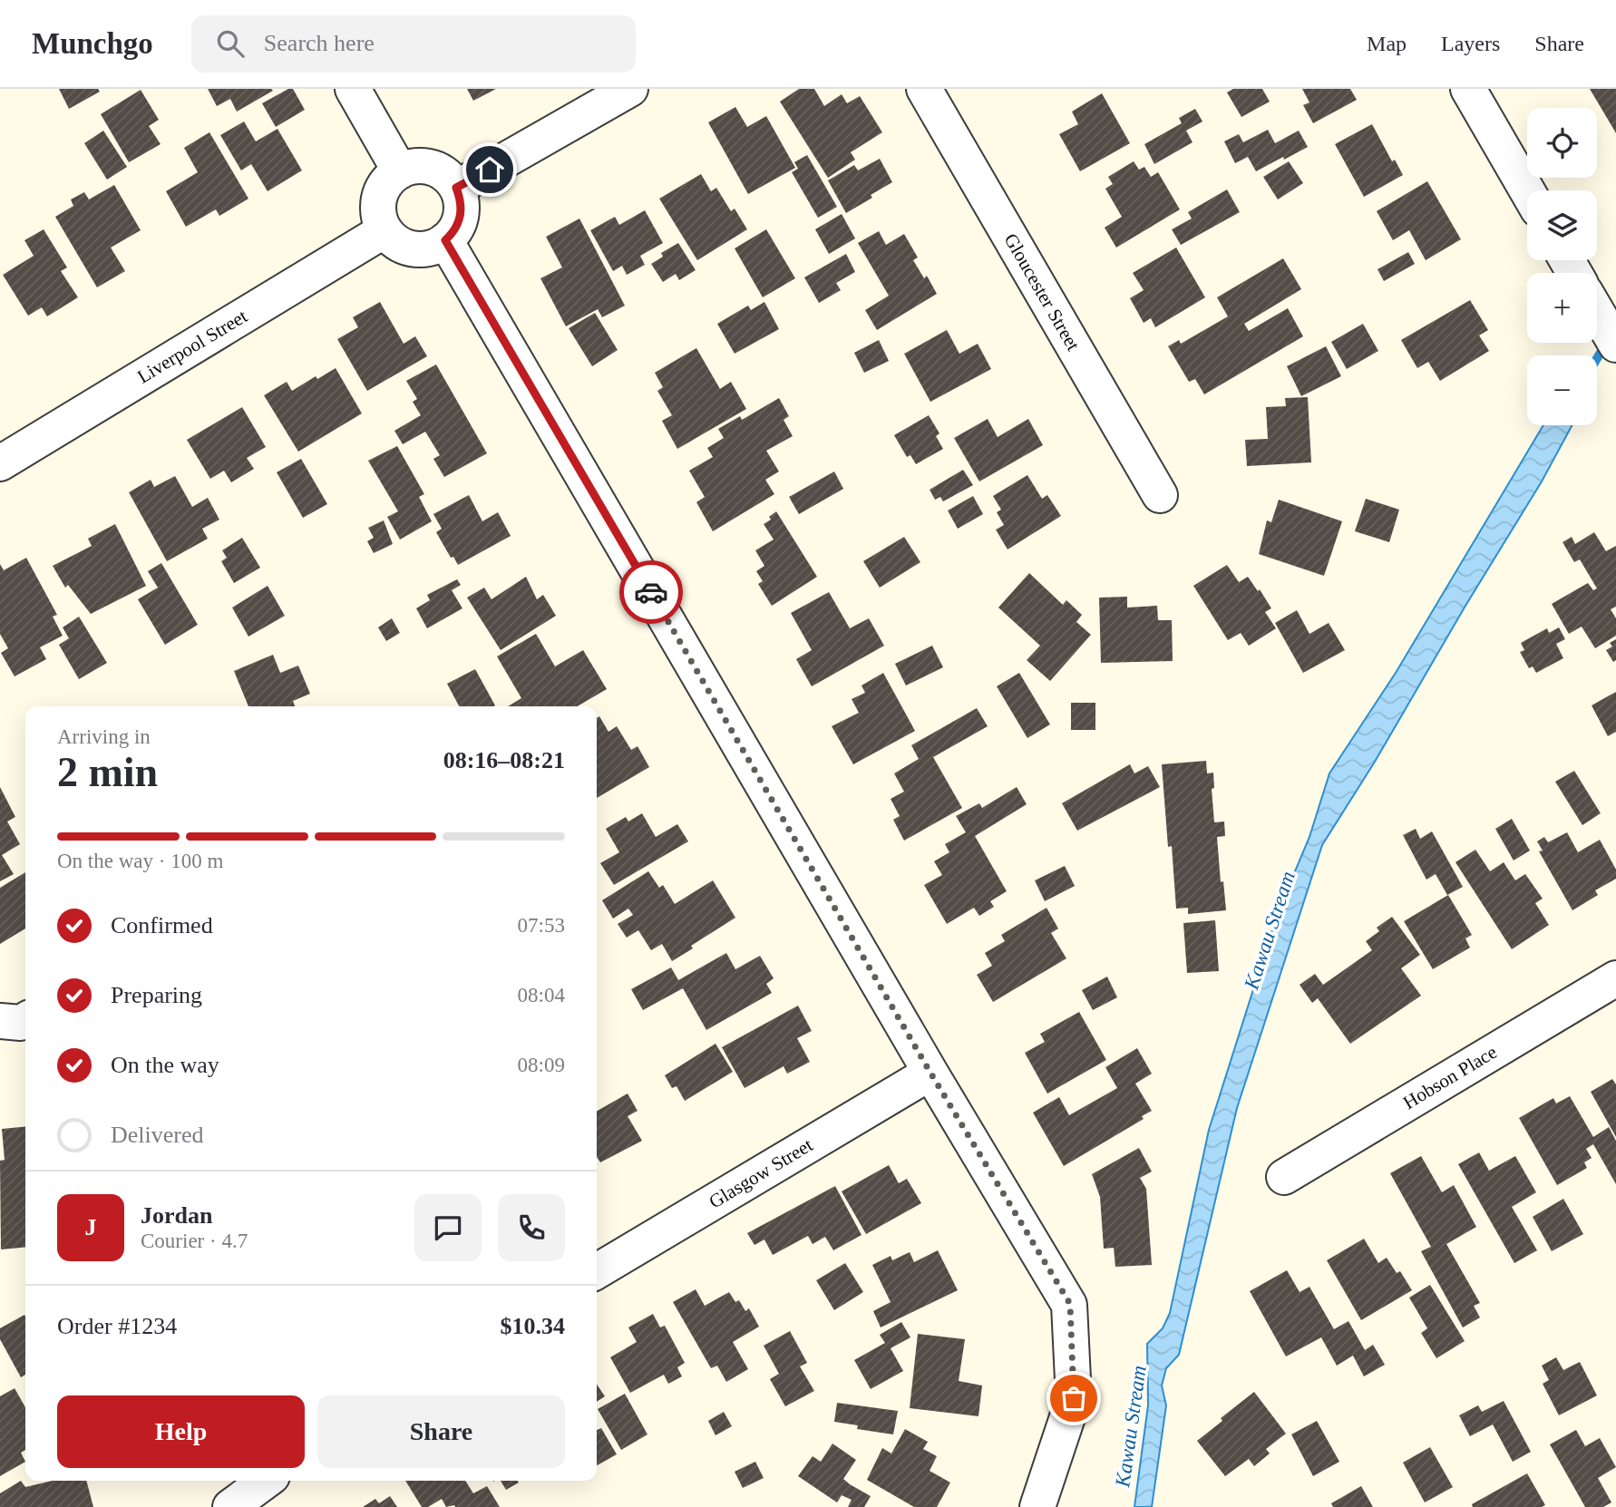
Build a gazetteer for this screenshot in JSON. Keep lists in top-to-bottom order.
{
  "streets": {
    "street": [
      "Gloucester Street",
      "Liverpool Street",
      "Hobson Place",
      "Glasgow Street"
    ]
  },
  "water": ["Kawau Stream"],
  "page": {
    "header": "Munchgo",
    "search": "Search here",
    "nav": ["Map", "Layers", "Share"],
    "map_buttons": ["+", "−"],
    "heading": ["2 min", "Arriving in", "08:16–08:21"],
    "panel": [
      "Jordan",
      "Courier · 4.7",
      "Order #1234",
      "$10.34"
    ],
    "bar": "On the way · 100 m",
    "list": [
      ["Confirmed", "07:53"],
      ["Preparing", "08:04"],
      ["On the way", "08:09"],
      "Delivered"
    ],
    "round": "J",
    "buttons": ["Help", "Share"]
  }
}
